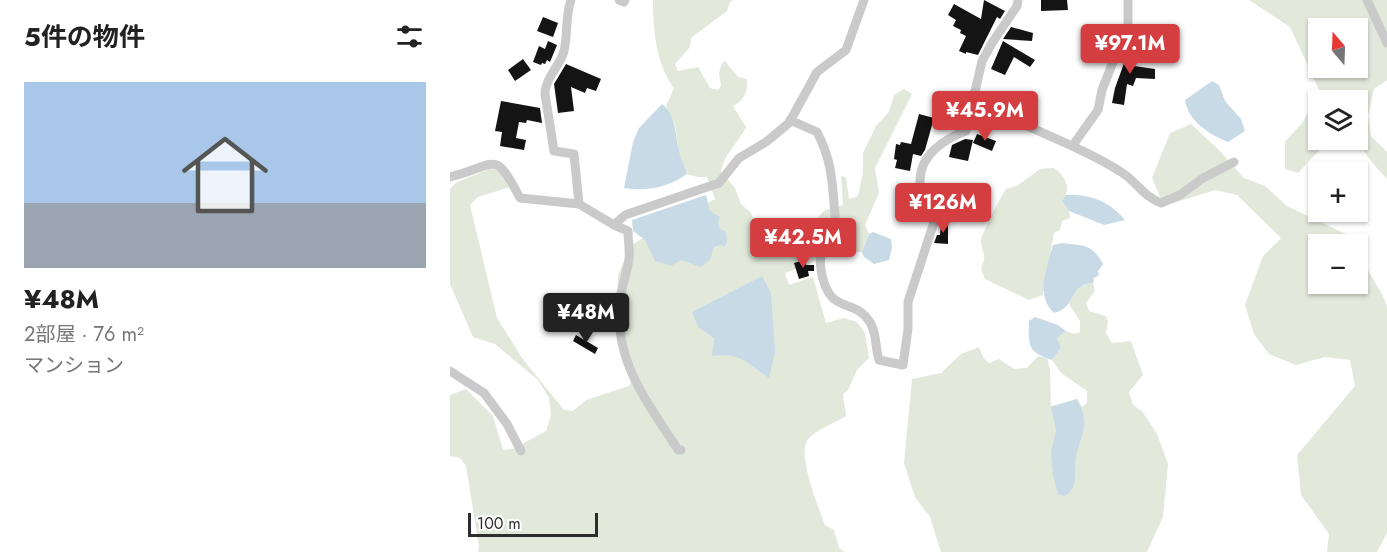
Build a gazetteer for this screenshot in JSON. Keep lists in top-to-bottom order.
{
  "scale_bar": "100 m",
  "north": "top",
  "page": {
    "heading": "5件の物件",
    "map_buttons": ["+", "−"],
    "price": [
      "¥97.1M",
      "¥45.9M",
      "¥126M",
      "¥42.5M",
      "¥48M"
    ],
    "list": [
      {
        "name": "¥48M",
        "note": "2部屋 · 76 m² · マンション"
      }
    ],
    "scale": "100 m"
  }
}
